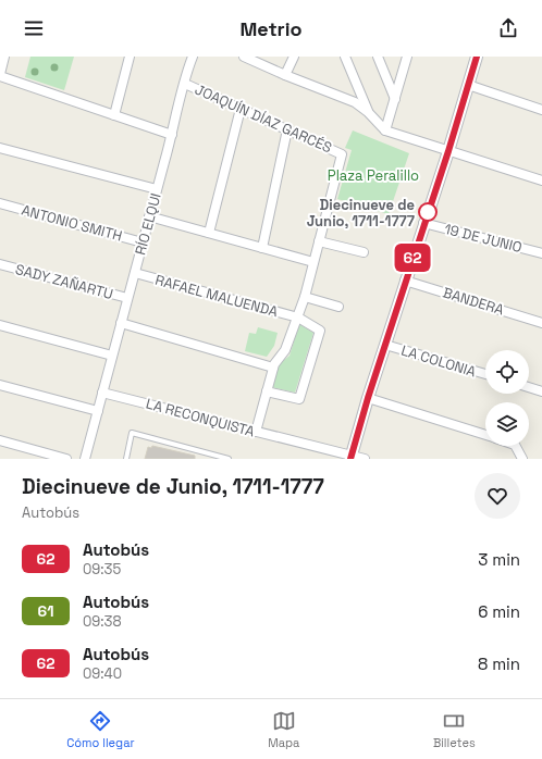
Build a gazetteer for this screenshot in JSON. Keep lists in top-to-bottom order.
{
  "streets": {
    "street": [
      "JOAQUÍN DÍAZ GARCÉS",
      "ANTONIO SMITH",
      "RÍO ELQUI",
      "19 DE JUNIO",
      "SADY ZAÑARTU",
      "RAFAEL MALUENDA",
      "BANDERA",
      "LA COLONIA",
      "LA RECONQUISTA"
    ]
  },
  "crossings": [
    ["JOAQUÍN DÍAZ GARCÉS", "RÍO ELQUI"],
    ["ANTONIO SMITH", "RÍO ELQUI"],
    ["RÍO ELQUI", "SADY ZAÑARTU"],
    ["RÍO ELQUI", "RAFAEL MALUENDA"],
    ["RÍO ELQUI", "LA RECONQUISTA"]
  ],
  "parks": ["Plaza Peralillo"],
  "places": ["Diecinueve de Junio, 1711-1777"],
  "lines": ["bus line 62"],
  "page": {
    "header": "Metrio",
    "on_map": "62",
    "heading": ["Diecinueve de Junio, 1711-1777", "Autobús"],
    "list": [
      {
        "mark": "62",
        "name": "Autobús",
        "note": "09:35",
        "value": "3 min"
      },
      {
        "mark": "61",
        "name": "Autobús",
        "note": "09:38",
        "value": "6 min"
      },
      {
        "mark": "62",
        "name": "Autobús",
        "note": "09:40",
        "value": "8 min"
      }
    ],
    "tabs": ["Cómo llegar", "Mapa", "Billetes"]
  }
}
